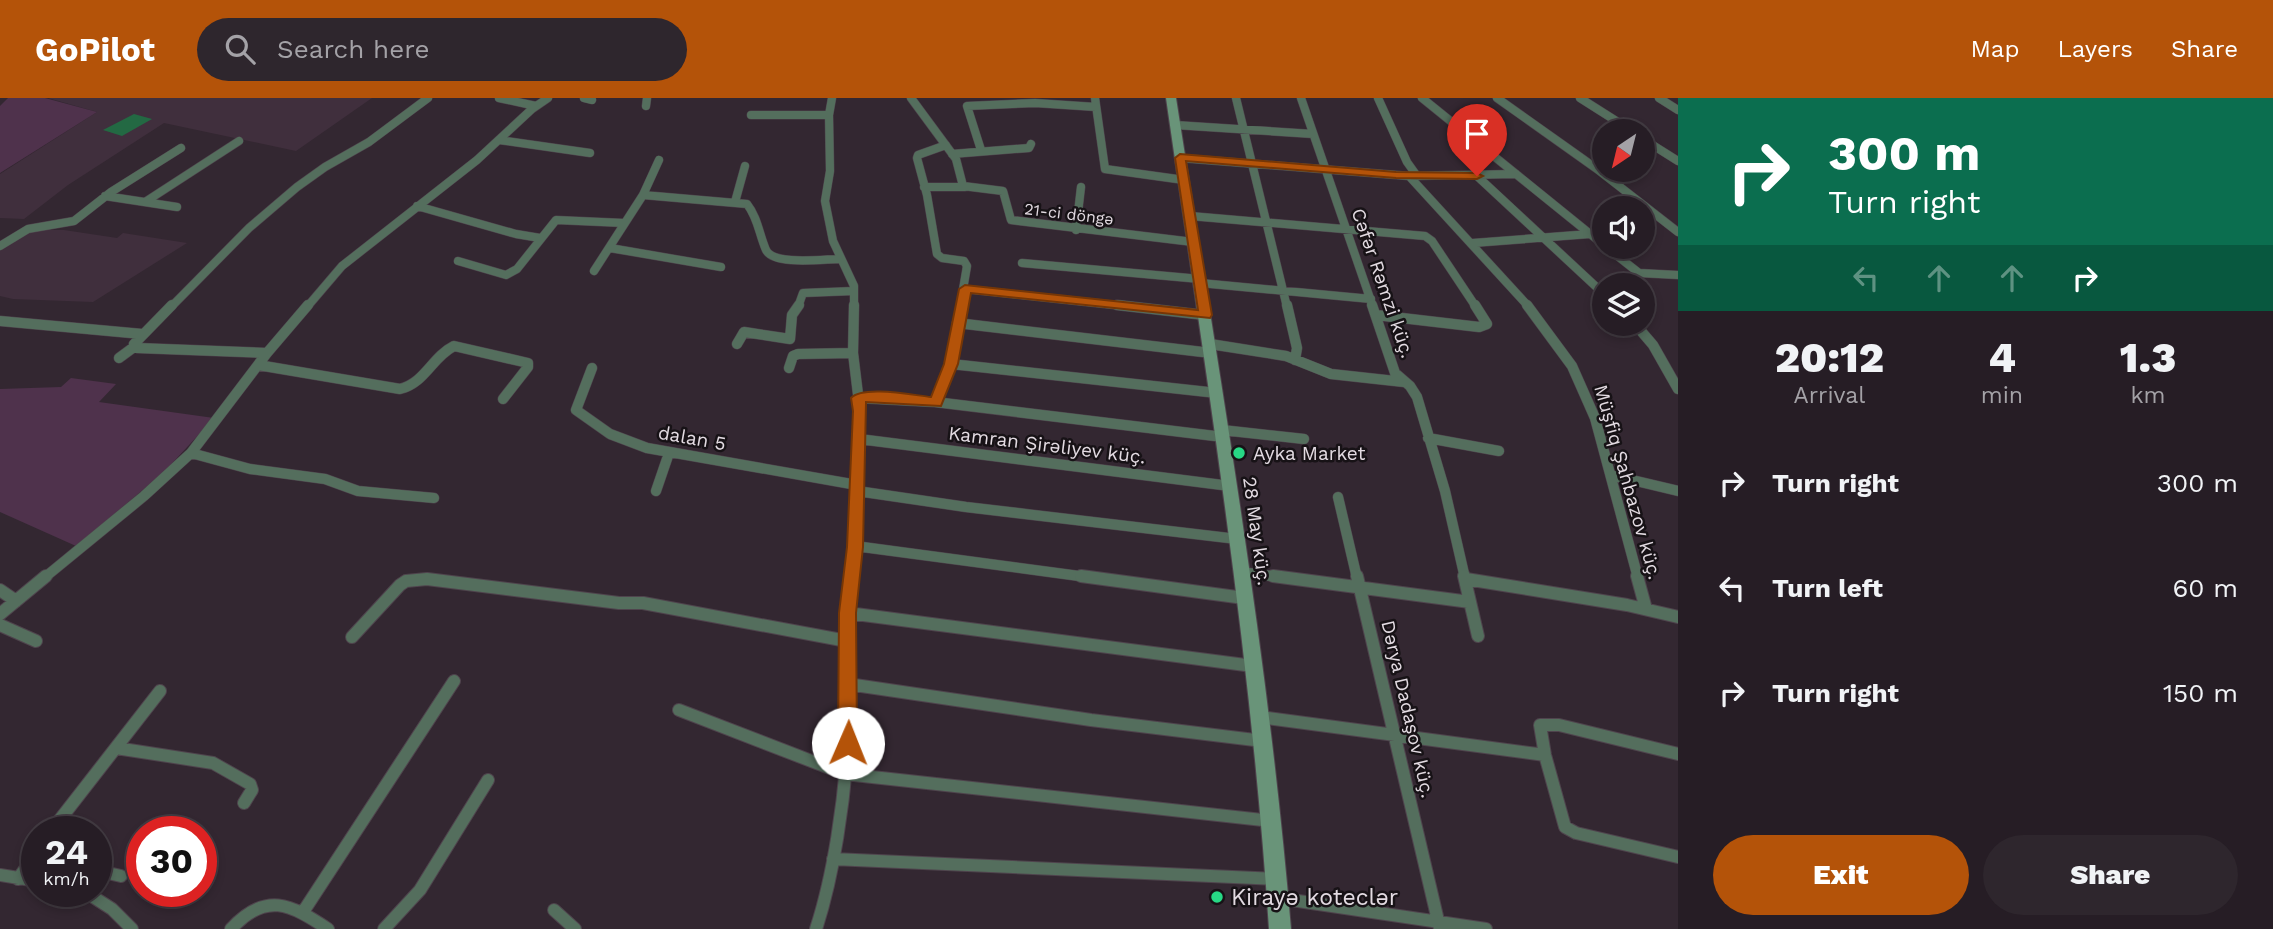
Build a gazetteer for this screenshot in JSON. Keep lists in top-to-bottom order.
{
  "streets": {
    "main road": ["28 May küç."],
    "street": [
      "21-ci döngə",
      "Cəfər Rəmzi küç.",
      "dalan 5",
      "Kamran Şirəliyev küç.",
      "Müşfiq Şahbazov küç.",
      "Dərya Dadaşov küç."
    ]
  },
  "crossings": [
    ["21-ci döngə", "28 May küç."],
    ["dalan 5", "28 May küç."],
    ["Kamran Şirəliyev küç.", "28 May küç."]
  ],
  "places": ["Ayka Market", "Kirayə koteclər"],
  "north": "bottom left",
  "page": {
    "header": "GoPilot",
    "search": "Search here",
    "nav": ["Map", "Layers", "Share"],
    "turn": ["300 m", "Turn right"],
    "eta": [
      "20:12",
      "Arrival",
      "4",
      "min",
      "1.3",
      "km"
    ],
    "list": [
      {
        "name": "Turn right",
        "value": "300 m"
      },
      {
        "name": "Turn left",
        "value": "60 m"
      },
      {
        "name": "Turn right",
        "value": "150 m"
      }
    ],
    "speed": "24 km/h",
    "limit": "30",
    "buttons": ["Exit", "Share"]
  }
}
